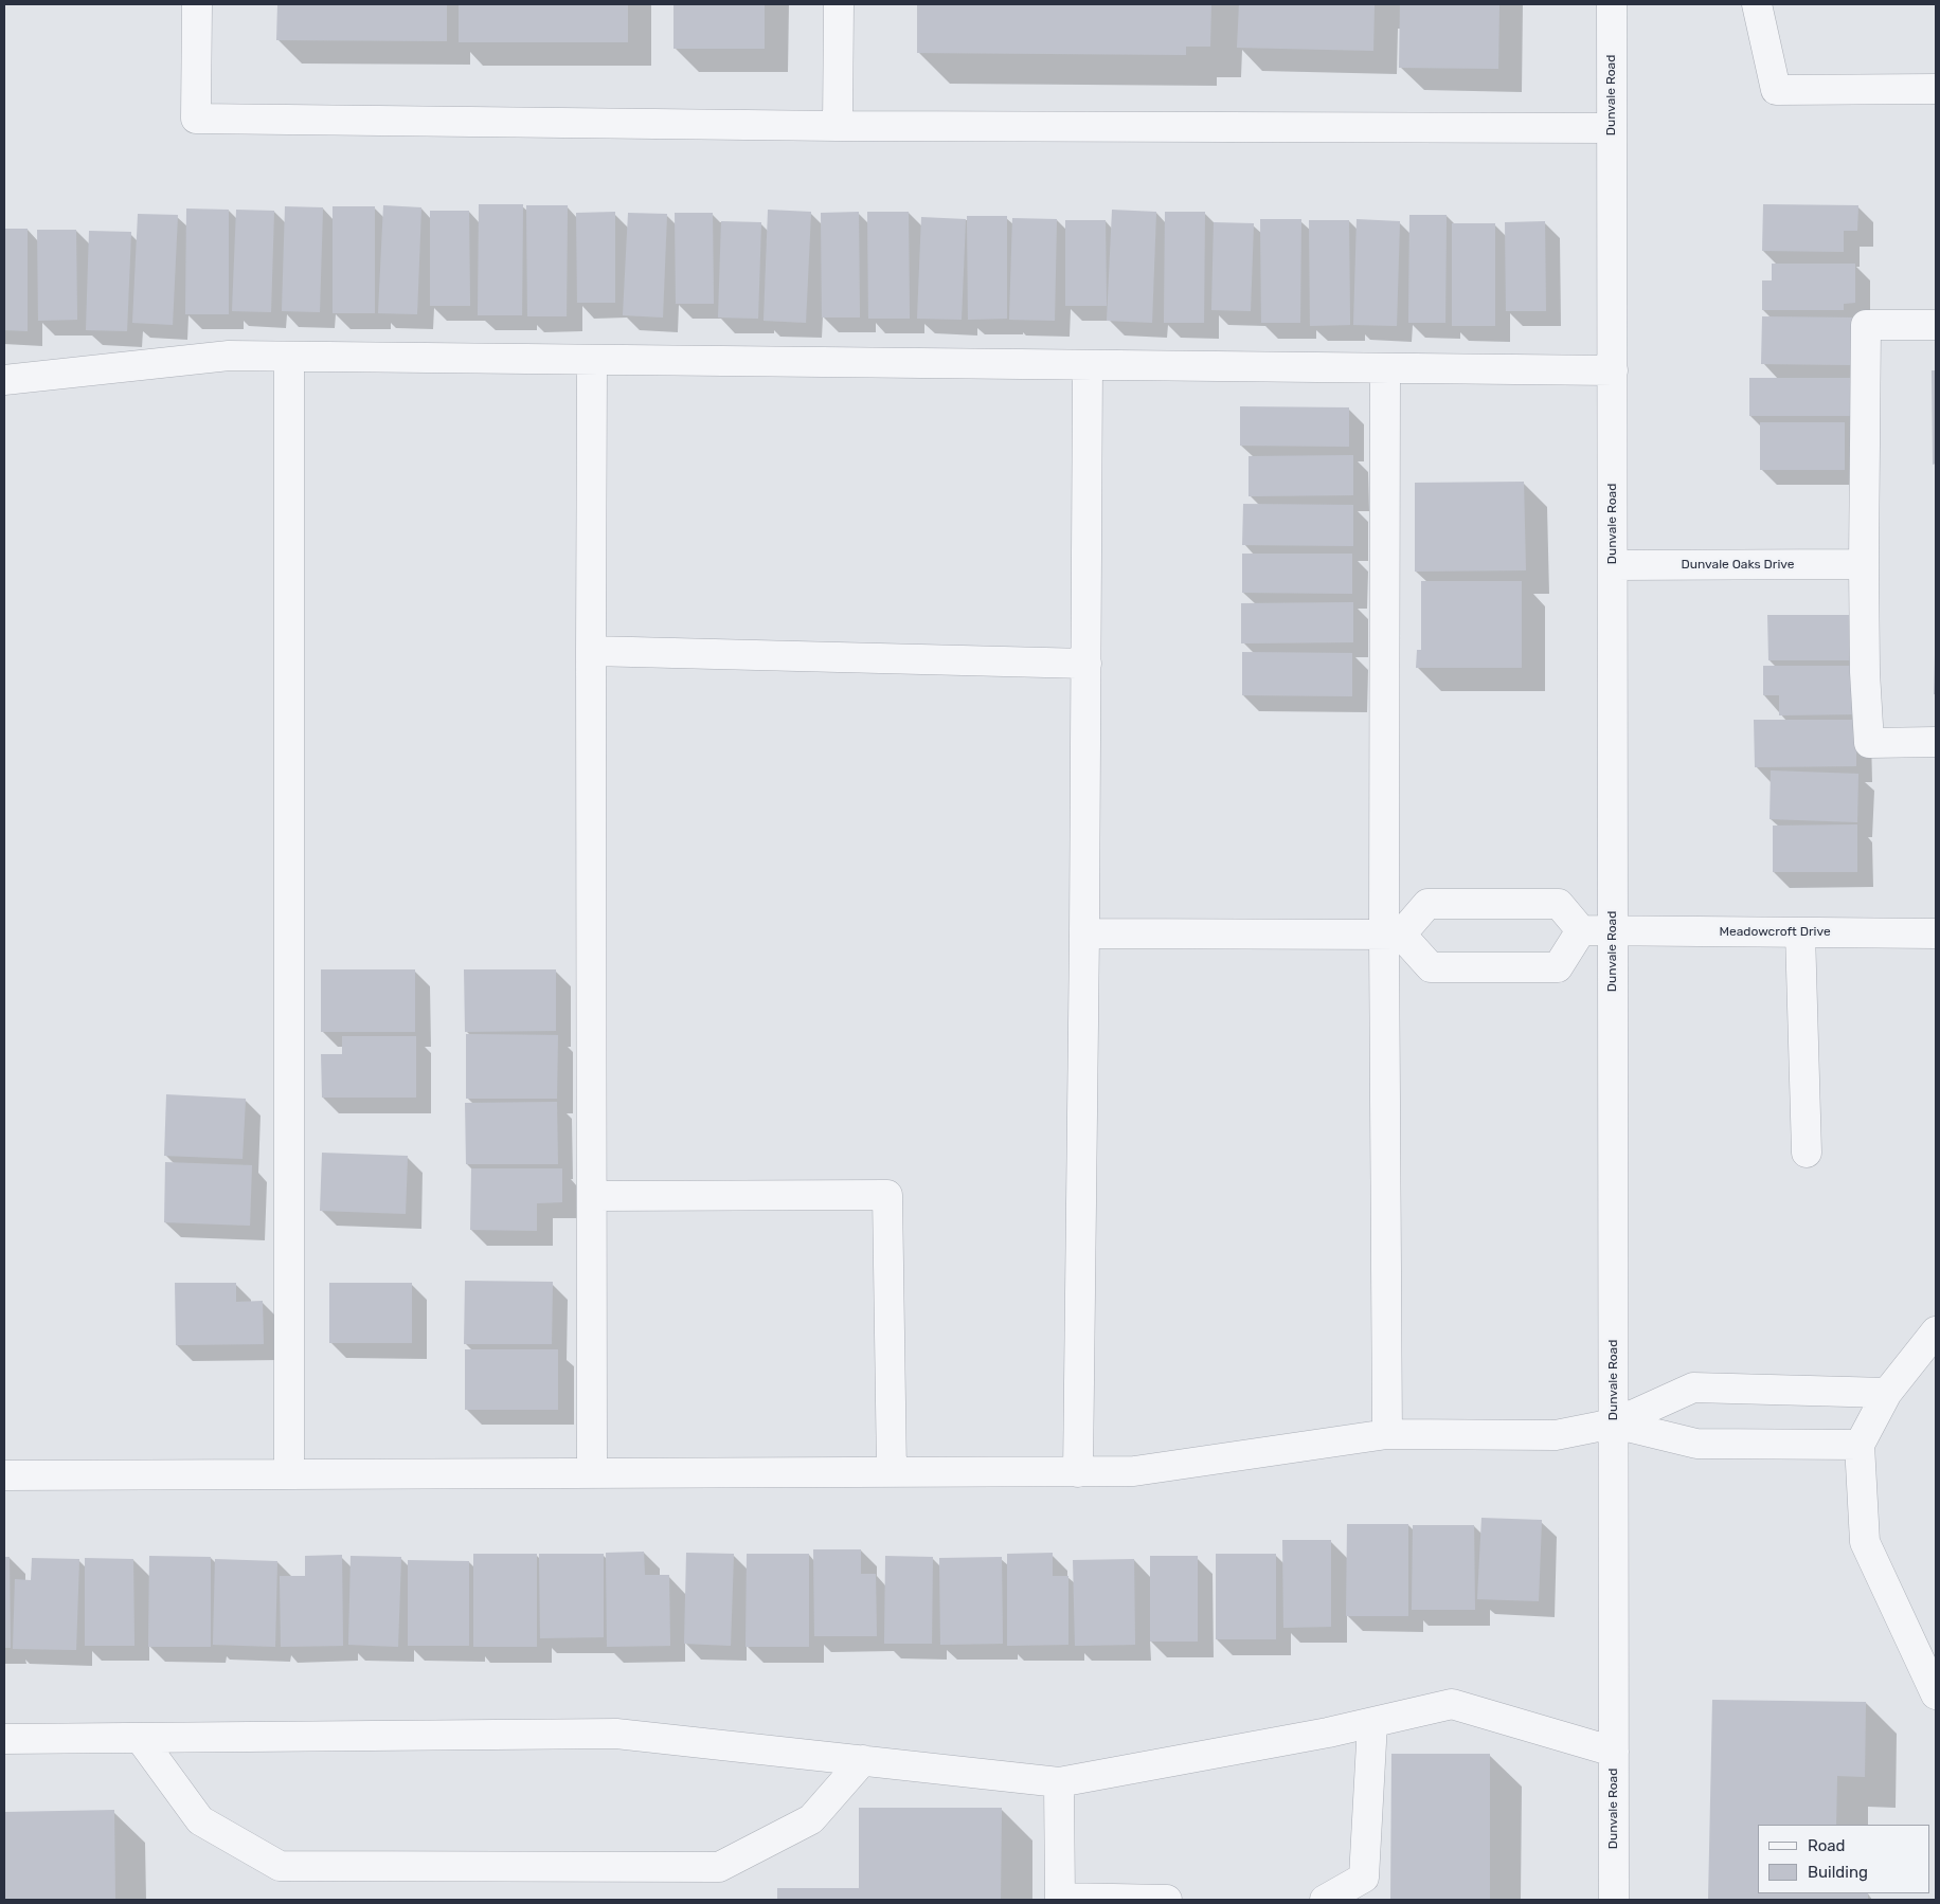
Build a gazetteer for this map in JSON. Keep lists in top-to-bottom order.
{
  "streets": {
    "street": ["Dunvale Road", "Dunvale Oaks Drive", "Meadowcroft Drive"]
  },
  "crossings": [
    ["Dunvale Road", "Dunvale Oaks Drive"],
    ["Dunvale Road", "Meadowcroft Drive"]
  ],
  "legend": ["Road", "Building"]
}
